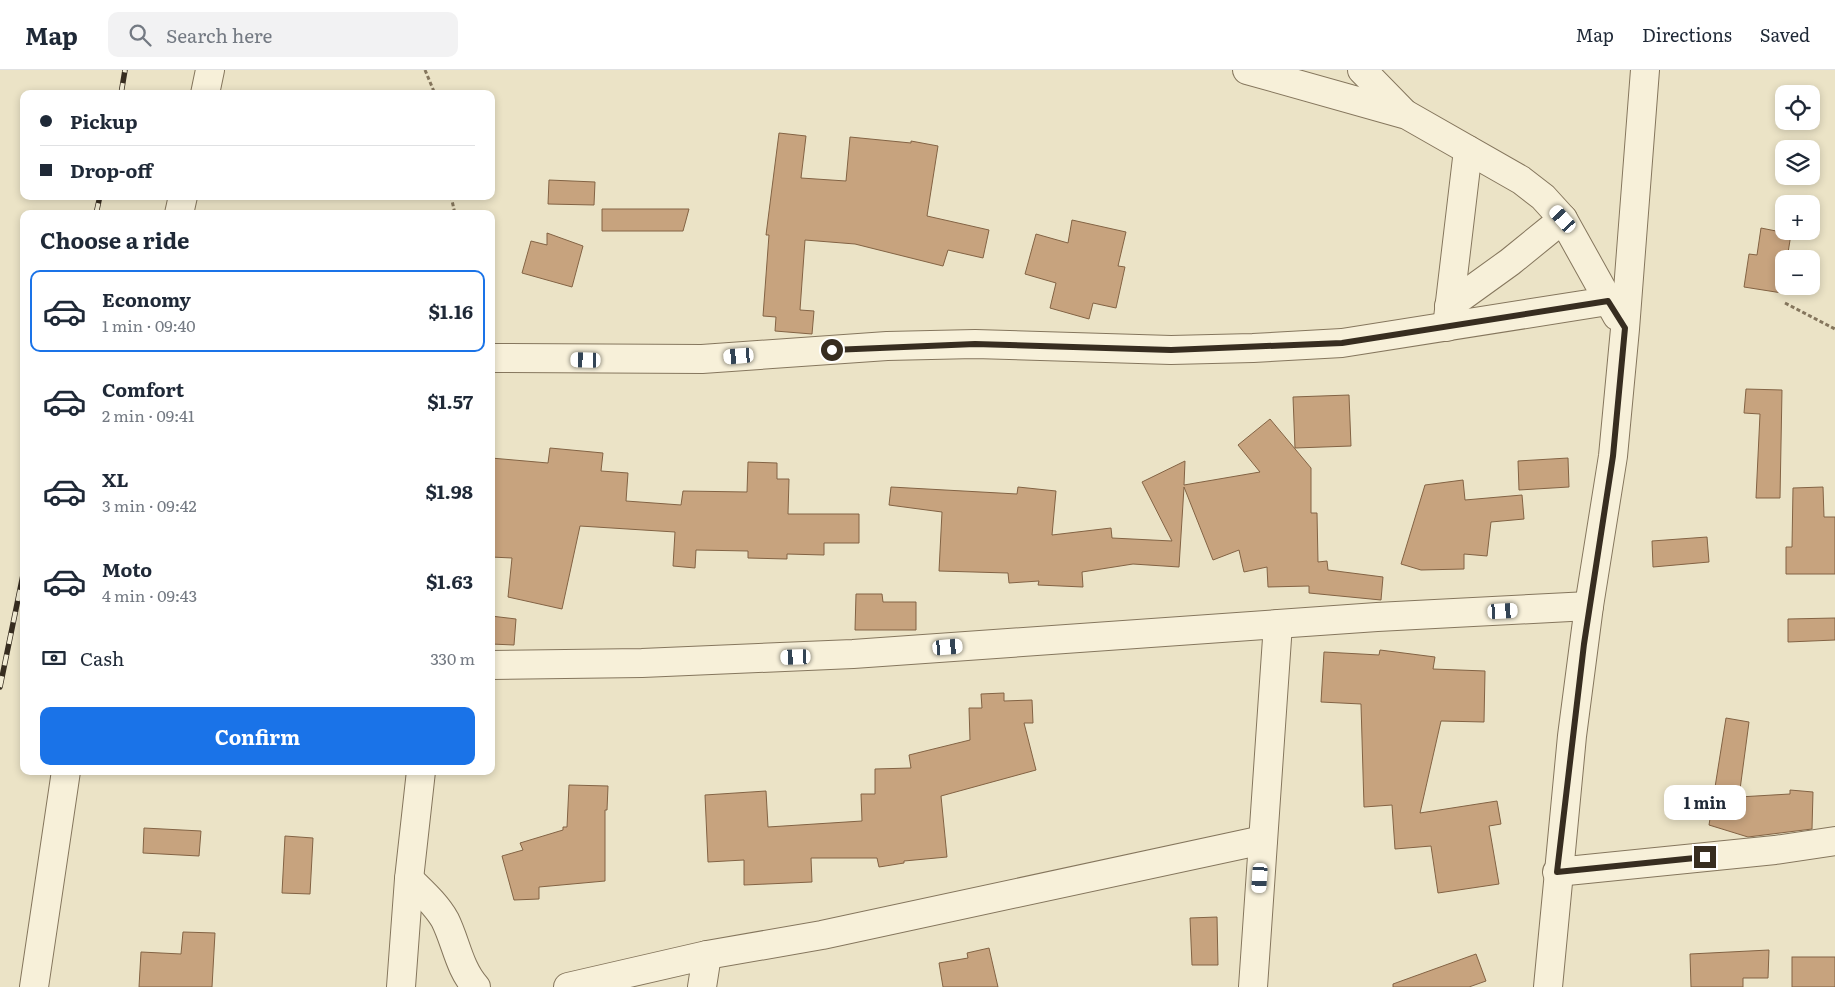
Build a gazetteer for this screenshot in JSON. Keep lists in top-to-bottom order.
{
  "page": {
    "header": "Map",
    "search": "Search here",
    "nav": ["Map", "Directions", "Saved"],
    "map_buttons": ["+", "−"],
    "banner": ["Pickup", "Drop-off"],
    "heading": "Choose a ride",
    "list": [
      {
        "name": "Economy",
        "note": "1 min · 09:40",
        "value": "$1.16"
      },
      {
        "name": "Comfort",
        "note": "2 min · 09:41",
        "value": "$1.57"
      },
      {
        "name": "XL",
        "note": "3 min · 09:42",
        "value": "$1.98"
      },
      {
        "name": "Moto",
        "note": "4 min · 09:43",
        "value": "$1.63"
      }
    ],
    "pay": ["Cash", "330 m"],
    "buttons": "Confirm",
    "bubble": "1 min"
  }
}
